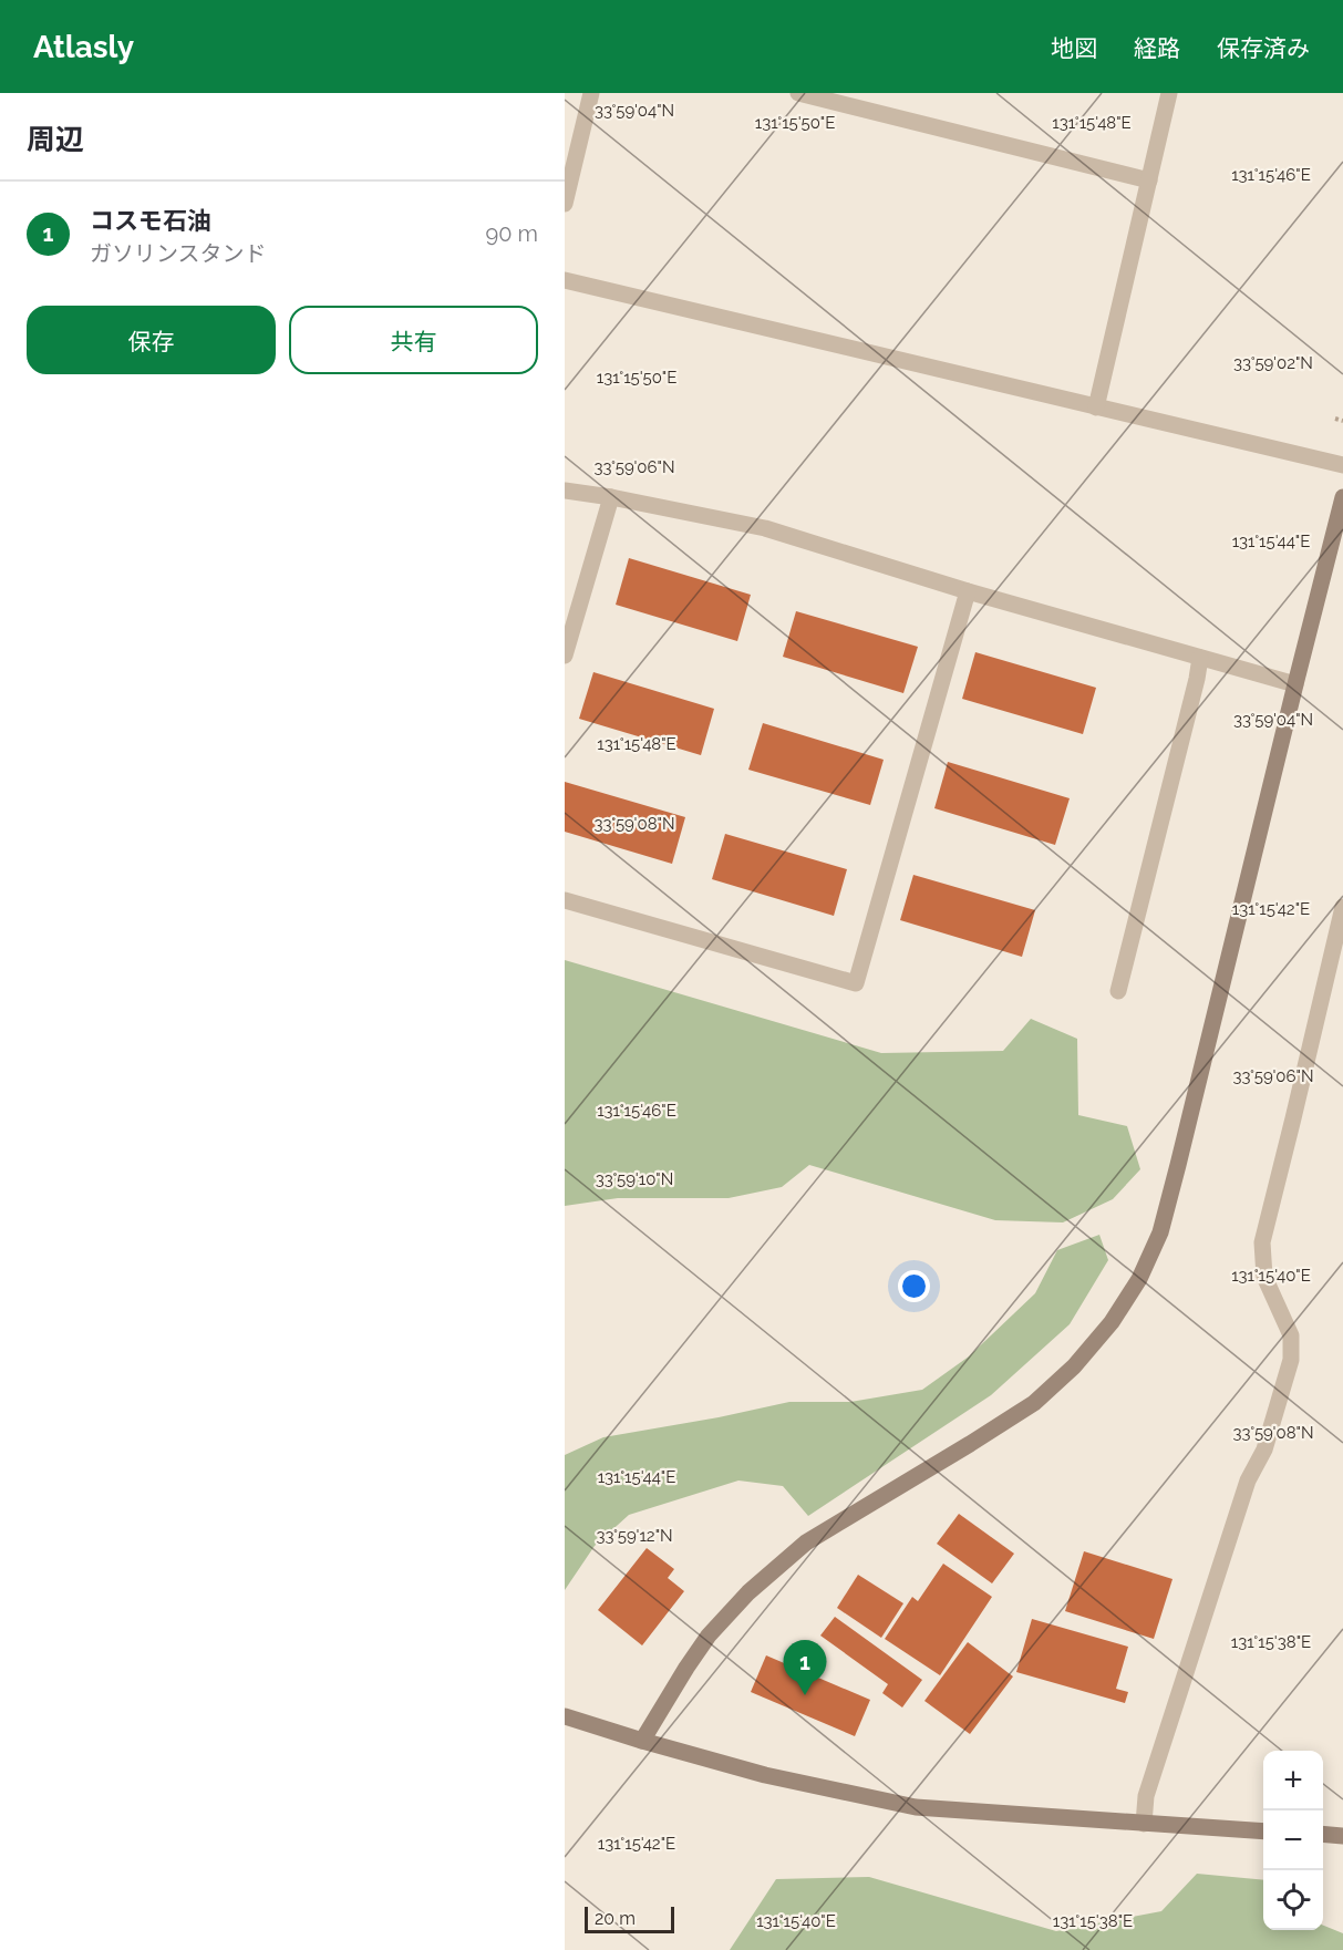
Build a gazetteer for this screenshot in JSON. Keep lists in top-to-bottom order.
{
  "scale_bar": "20 m",
  "page": {
    "header": "Atlasly",
    "nav": ["地図", "経路", "保存済み"],
    "heading": "周辺",
    "list": [
      {
        "mark": "1",
        "name": "コスモ石油",
        "note": "ガソリンスタンド",
        "value": "90 m"
      }
    ],
    "buttons": ["保存", "共有"],
    "pins": "1",
    "map_buttons": ["+", "−"],
    "scale": "20 m"
  },
  "coordinates": [
    "33°59'04\"N",
    "131°15'50\"E",
    "131°15'48\"E",
    "131°15'46\"E",
    "33°59'02\"N",
    "33°59'06\"N",
    "131°15'44\"E",
    "33°59'08\"N",
    "131°15'42\"E",
    "33°59'10\"N",
    "131°15'40\"E",
    "33°59'12\"N",
    "131°15'38\"E"
  ]
}
